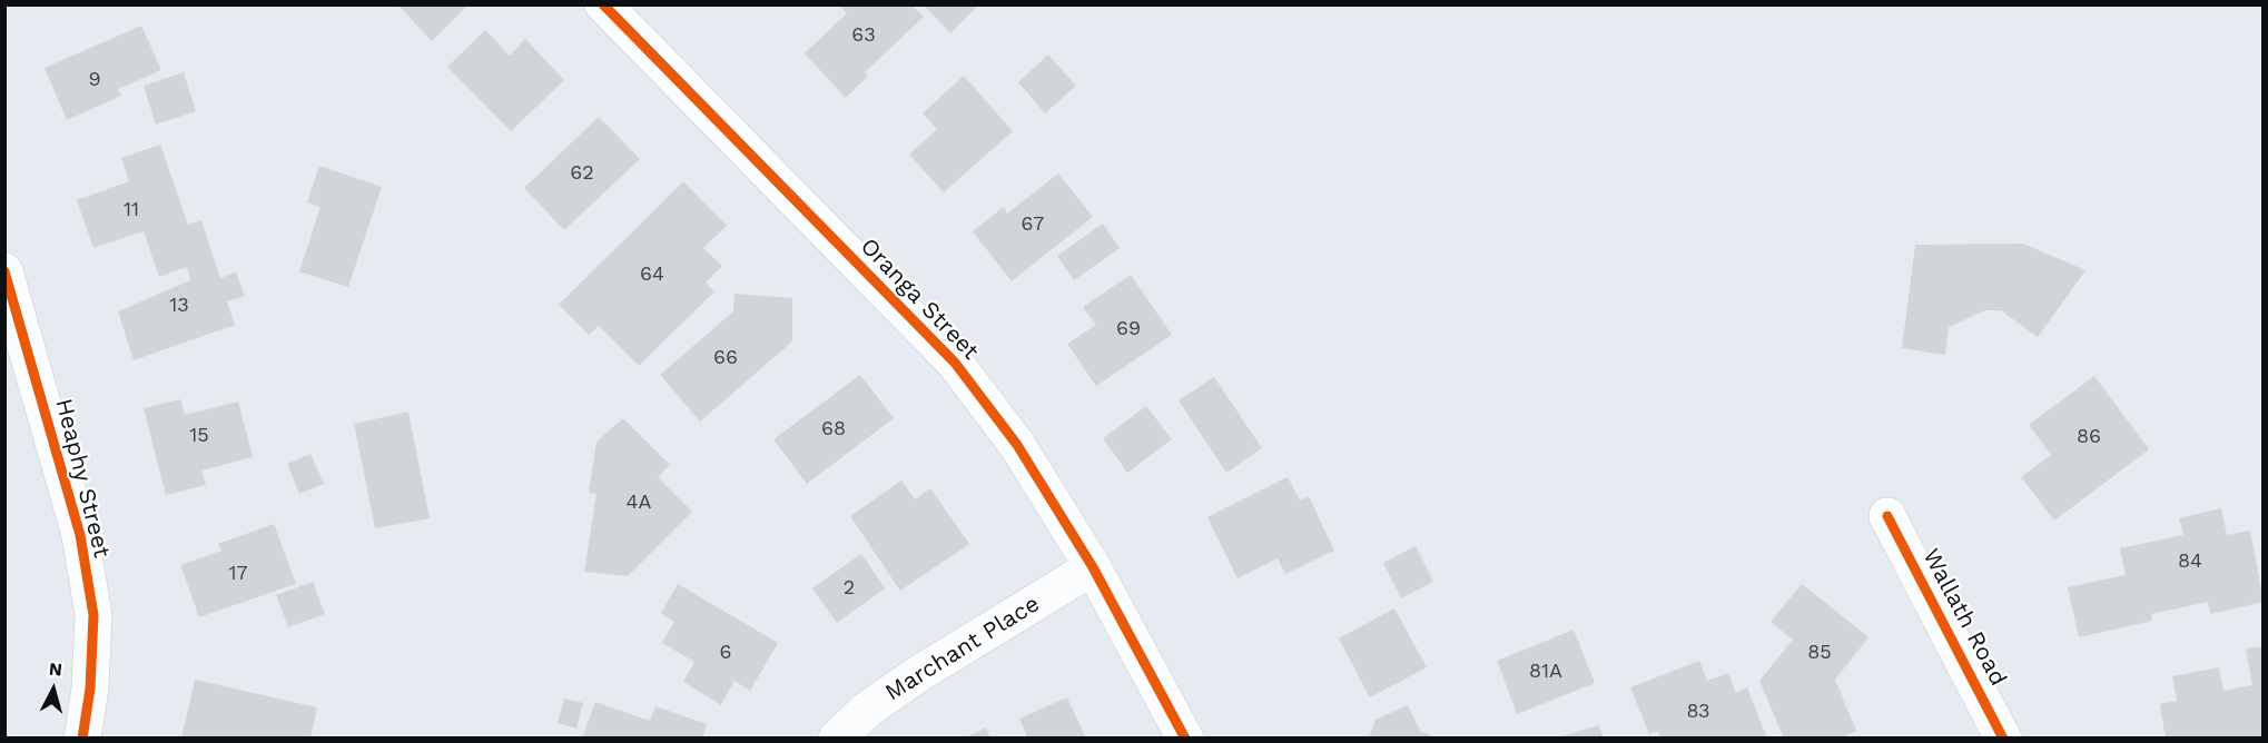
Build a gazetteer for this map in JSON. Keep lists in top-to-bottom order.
{
  "streets": {
    "street": [
      "Oranga Street",
      "Heaphy Street",
      "Wallath Road",
      "Marchant Place"
    ]
  },
  "crossings": [
    ["Oranga Street", "Marchant Place"]
  ],
  "house_numbers": [
    "63",
    "9",
    "62",
    "11",
    "67",
    "64",
    "13",
    "69",
    "66",
    "68",
    "15",
    "86",
    "4A",
    "84",
    "17",
    "2",
    "6",
    "85",
    "81A",
    "83"
  ],
  "north": "top"
}
